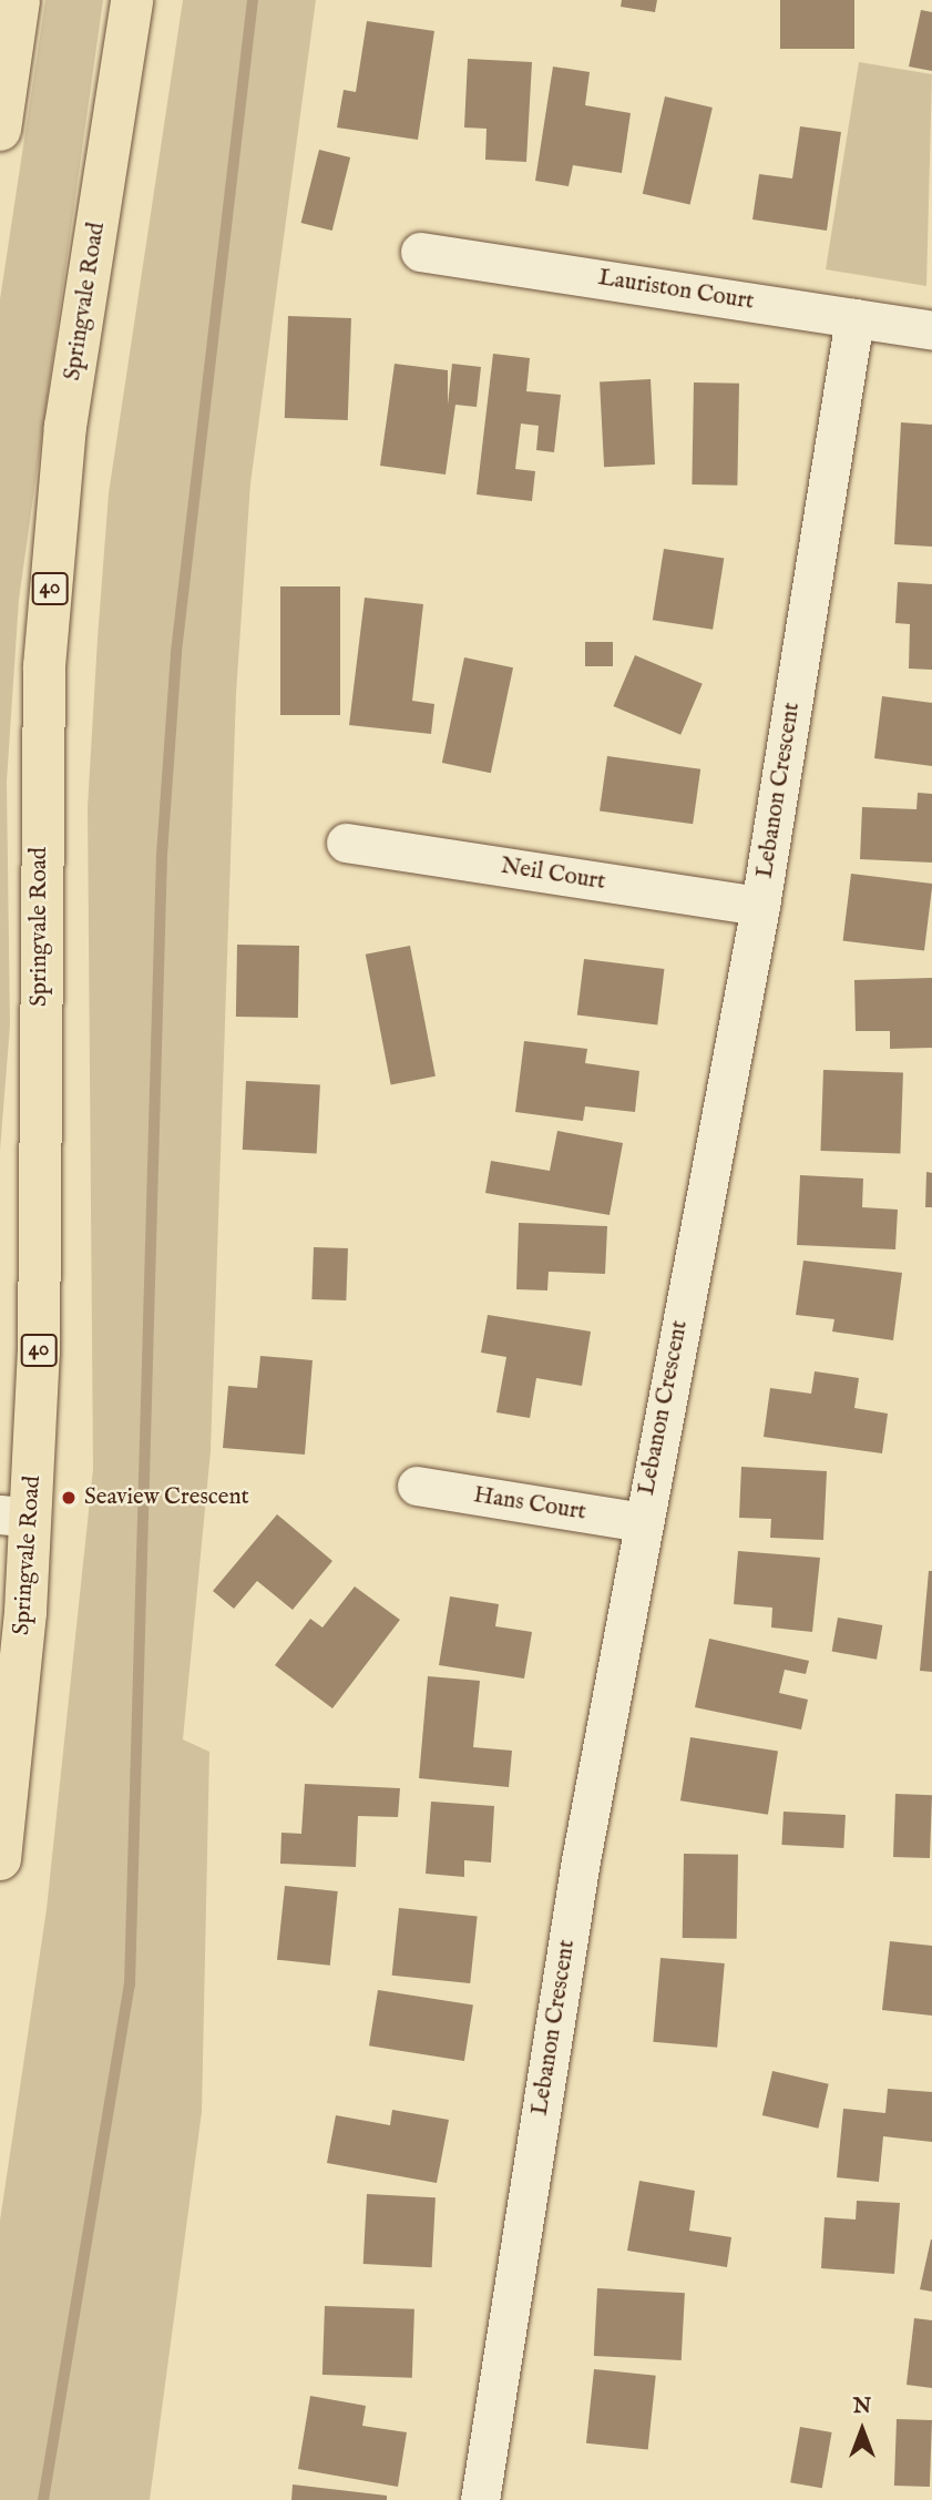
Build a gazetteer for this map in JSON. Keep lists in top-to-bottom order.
{
  "streets": {
    "highway": ["Springvale Road", "40"],
    "street": [
      "Lauriston Court",
      "Lebanon Crescent",
      "Neil Court",
      "Hans Court"
    ]
  },
  "crossings": [
    ["Lauriston Court", "Lebanon Crescent"],
    ["Lebanon Crescent", "Neil Court"],
    ["Lebanon Crescent", "Hans Court"]
  ],
  "places": ["Seaview Crescent"],
  "north": "top"
}
